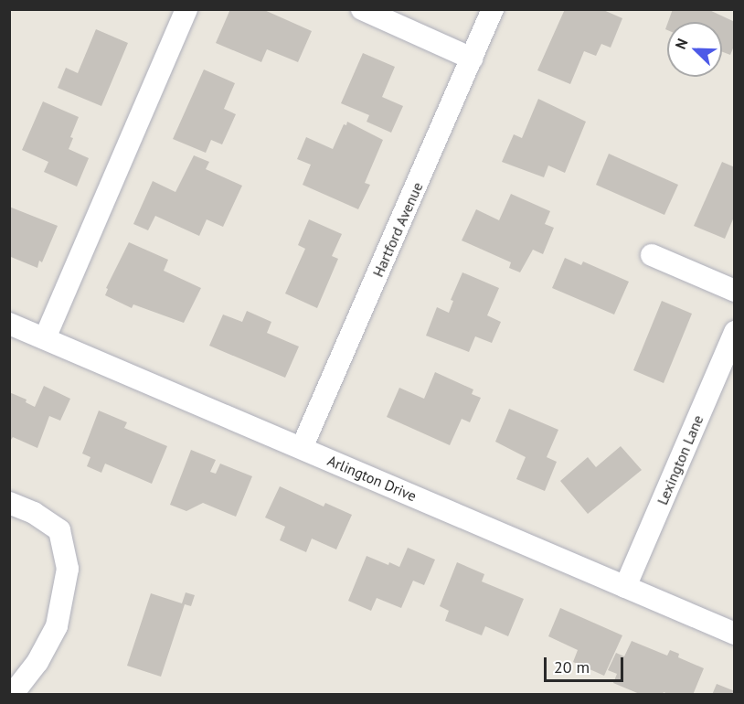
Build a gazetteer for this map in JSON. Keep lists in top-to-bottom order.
{
  "streets": {
    "street": ["Hartford Avenue", "Lexington Lane", "Arlington Drive"]
  },
  "crossings": [
    ["Hartford Avenue", "Arlington Drive"],
    ["Lexington Lane", "Arlington Drive"]
  ],
  "scale_bar": "20 m",
  "north": "top left"
}
